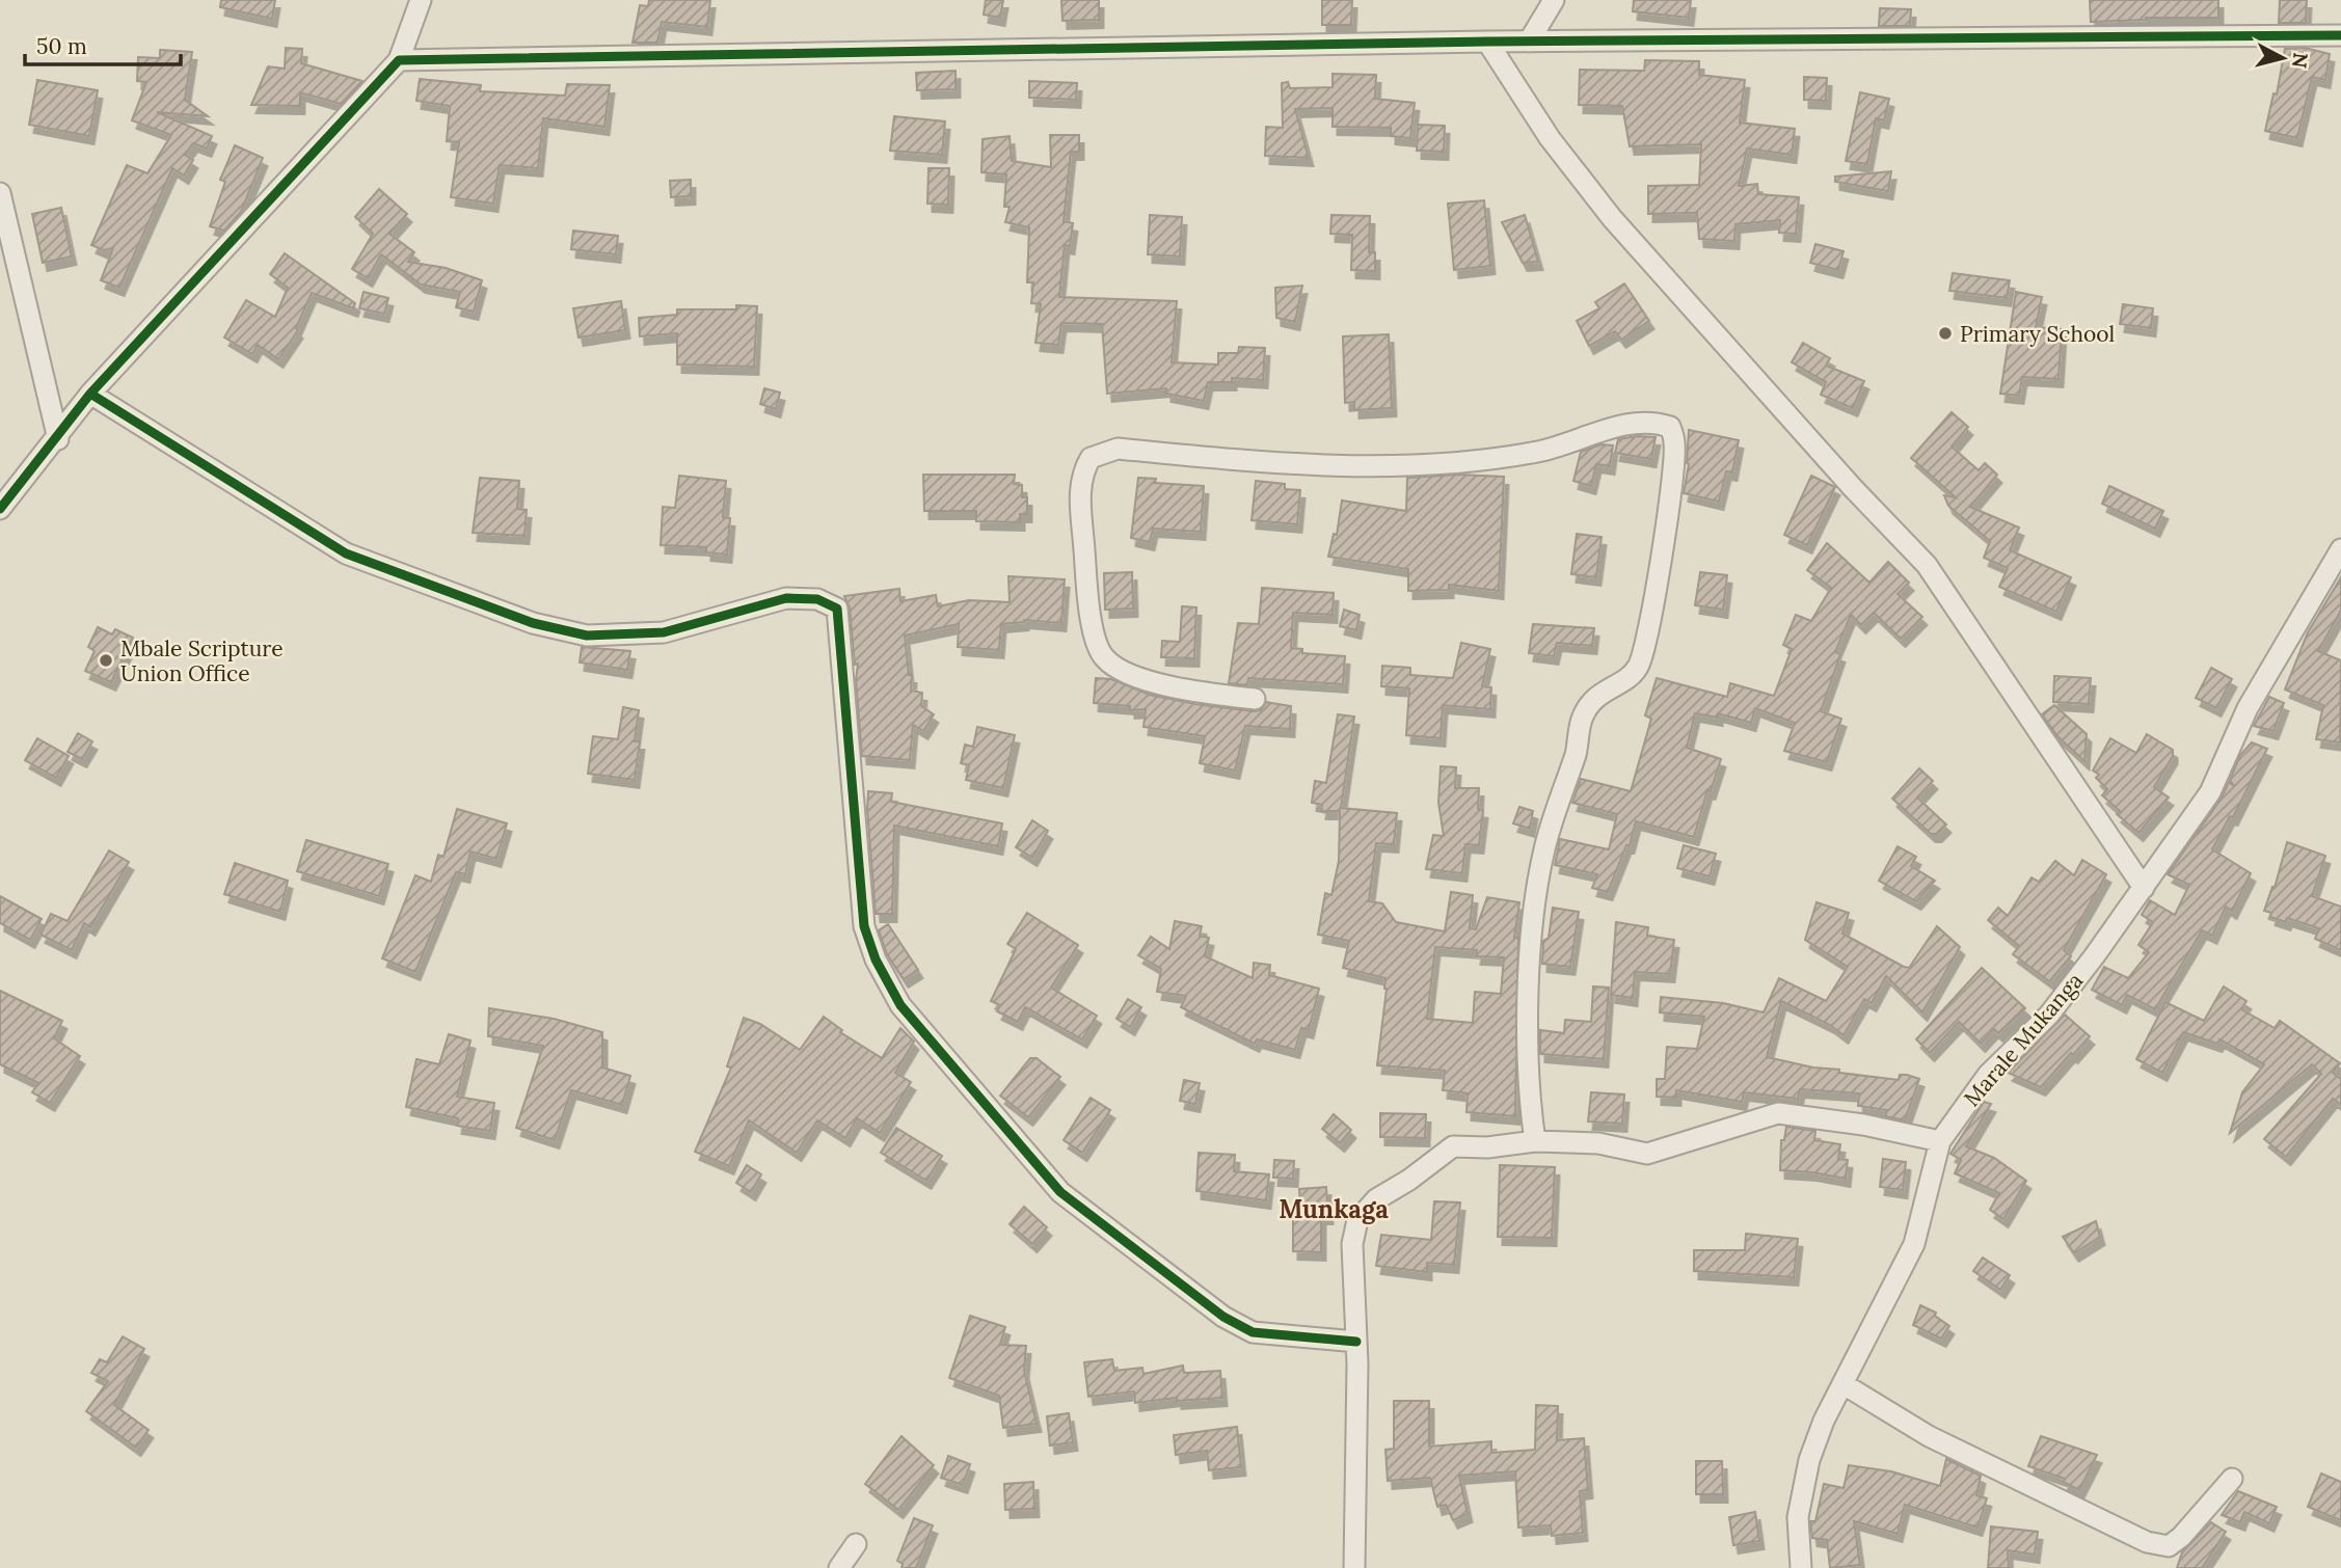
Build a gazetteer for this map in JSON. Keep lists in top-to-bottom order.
{
  "streets": {
    "street": ["Marale Mukanga"]
  },
  "districts": ["Munkaga"],
  "places": ["Primary School", "Mbale Scripture Union Office"],
  "scale_bar": "50 m",
  "north": "right"
}
